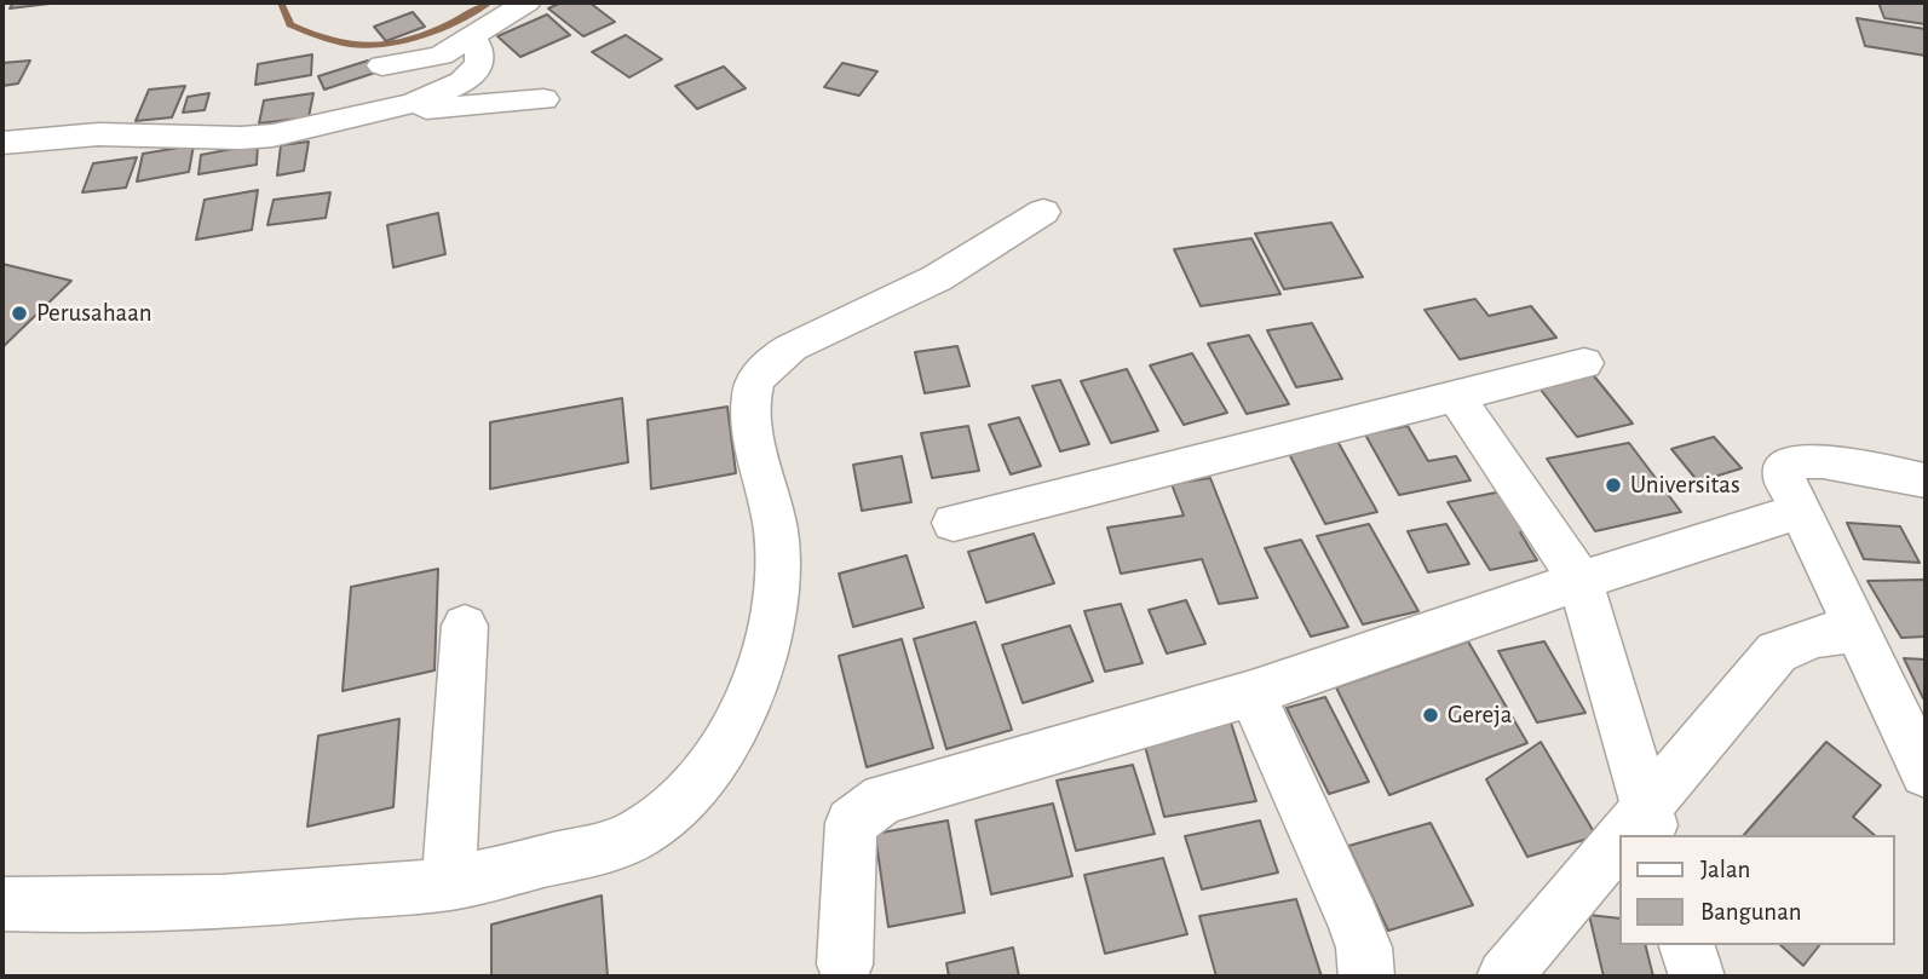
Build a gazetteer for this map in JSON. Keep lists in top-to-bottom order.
{
  "places": ["Perusahaan", "Universitas", "Gereja"],
  "legend": ["Jalan", "Bangunan"]
}
